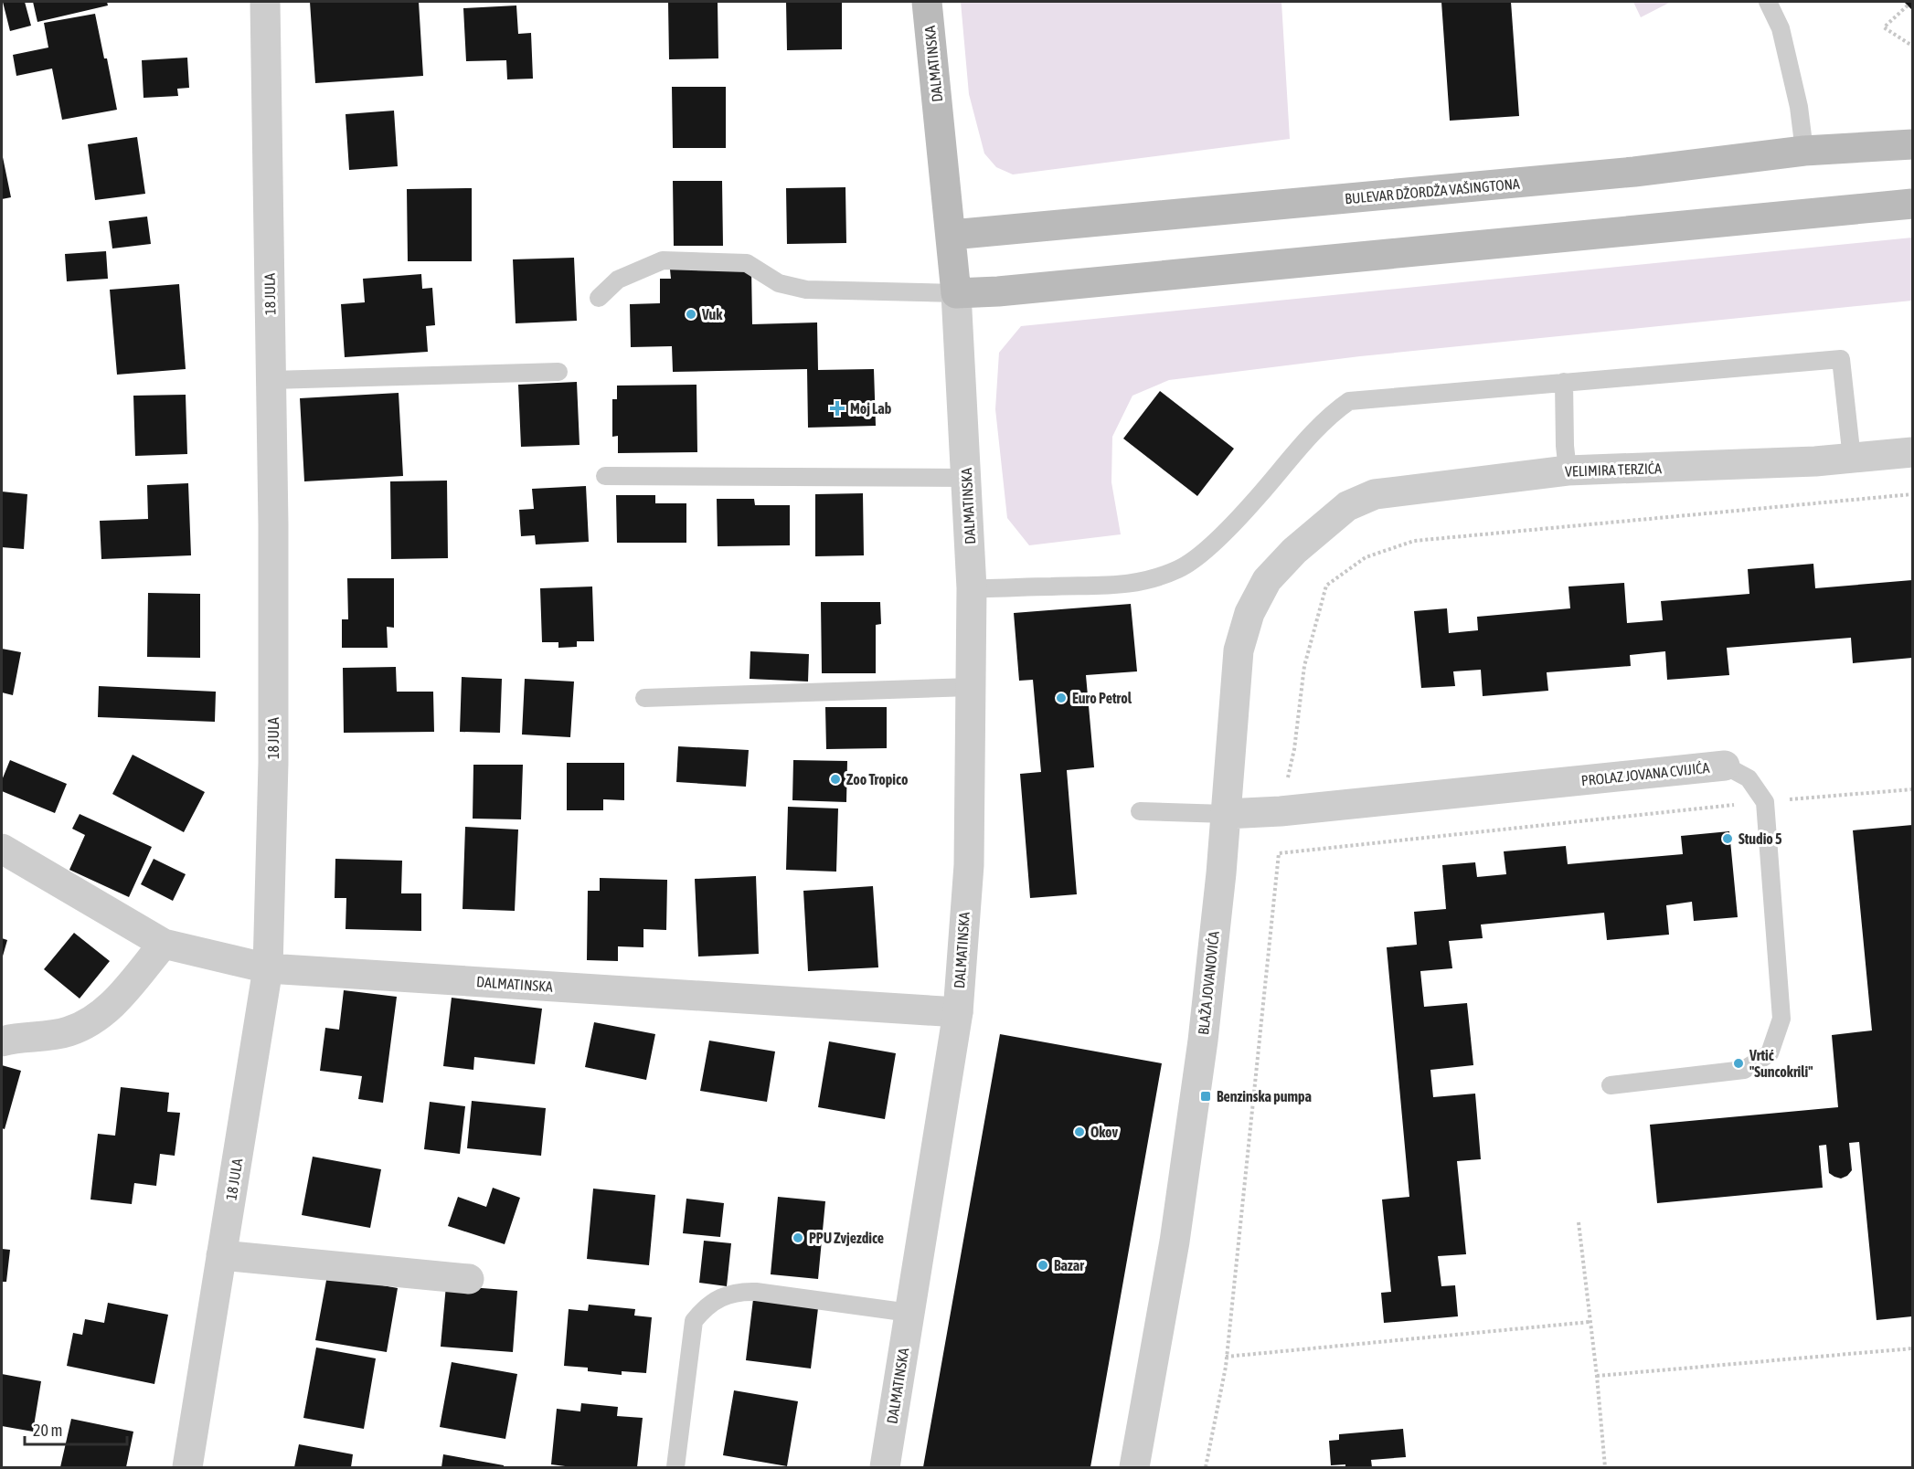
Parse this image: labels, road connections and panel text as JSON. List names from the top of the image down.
{
  "streets": {
    "main road": ["DALMATINSKA", "BULEVAR DŽORDŽA VAŠINGTONA"],
    "street": [
      "18 JULA",
      "VELIMIRA TERZIĆA",
      "PROLAZ JOVANA CVIJIĆA",
      "BLAŽA JOVANOVIĆA"
    ]
  },
  "crossings": [
    ["DALMATINSKA", "BULEVAR DŽORDŽA VAŠINGTONA"],
    ["DALMATINSKA", "18 JULA"],
    ["VELIMIRA TERZIĆA", "BLAŽA JOVANOVIĆA"],
    ["PROLAZ JOVANA CVIJIĆA", "BLAŽA JOVANOVIĆA"]
  ],
  "places": {
    "other": [
      "Vuk",
      "Euro Petrol",
      "Zoo Tropico",
      "Studio 5",
      "Vrtić \"Suncokrili\"",
      "Okov",
      "PPU Zvjezdice",
      "Bazar"
    ],
    "health": ["Moj Lab"],
    "transit": ["Benzinska pumpa"]
  },
  "scale_bar": "20 m"
}
